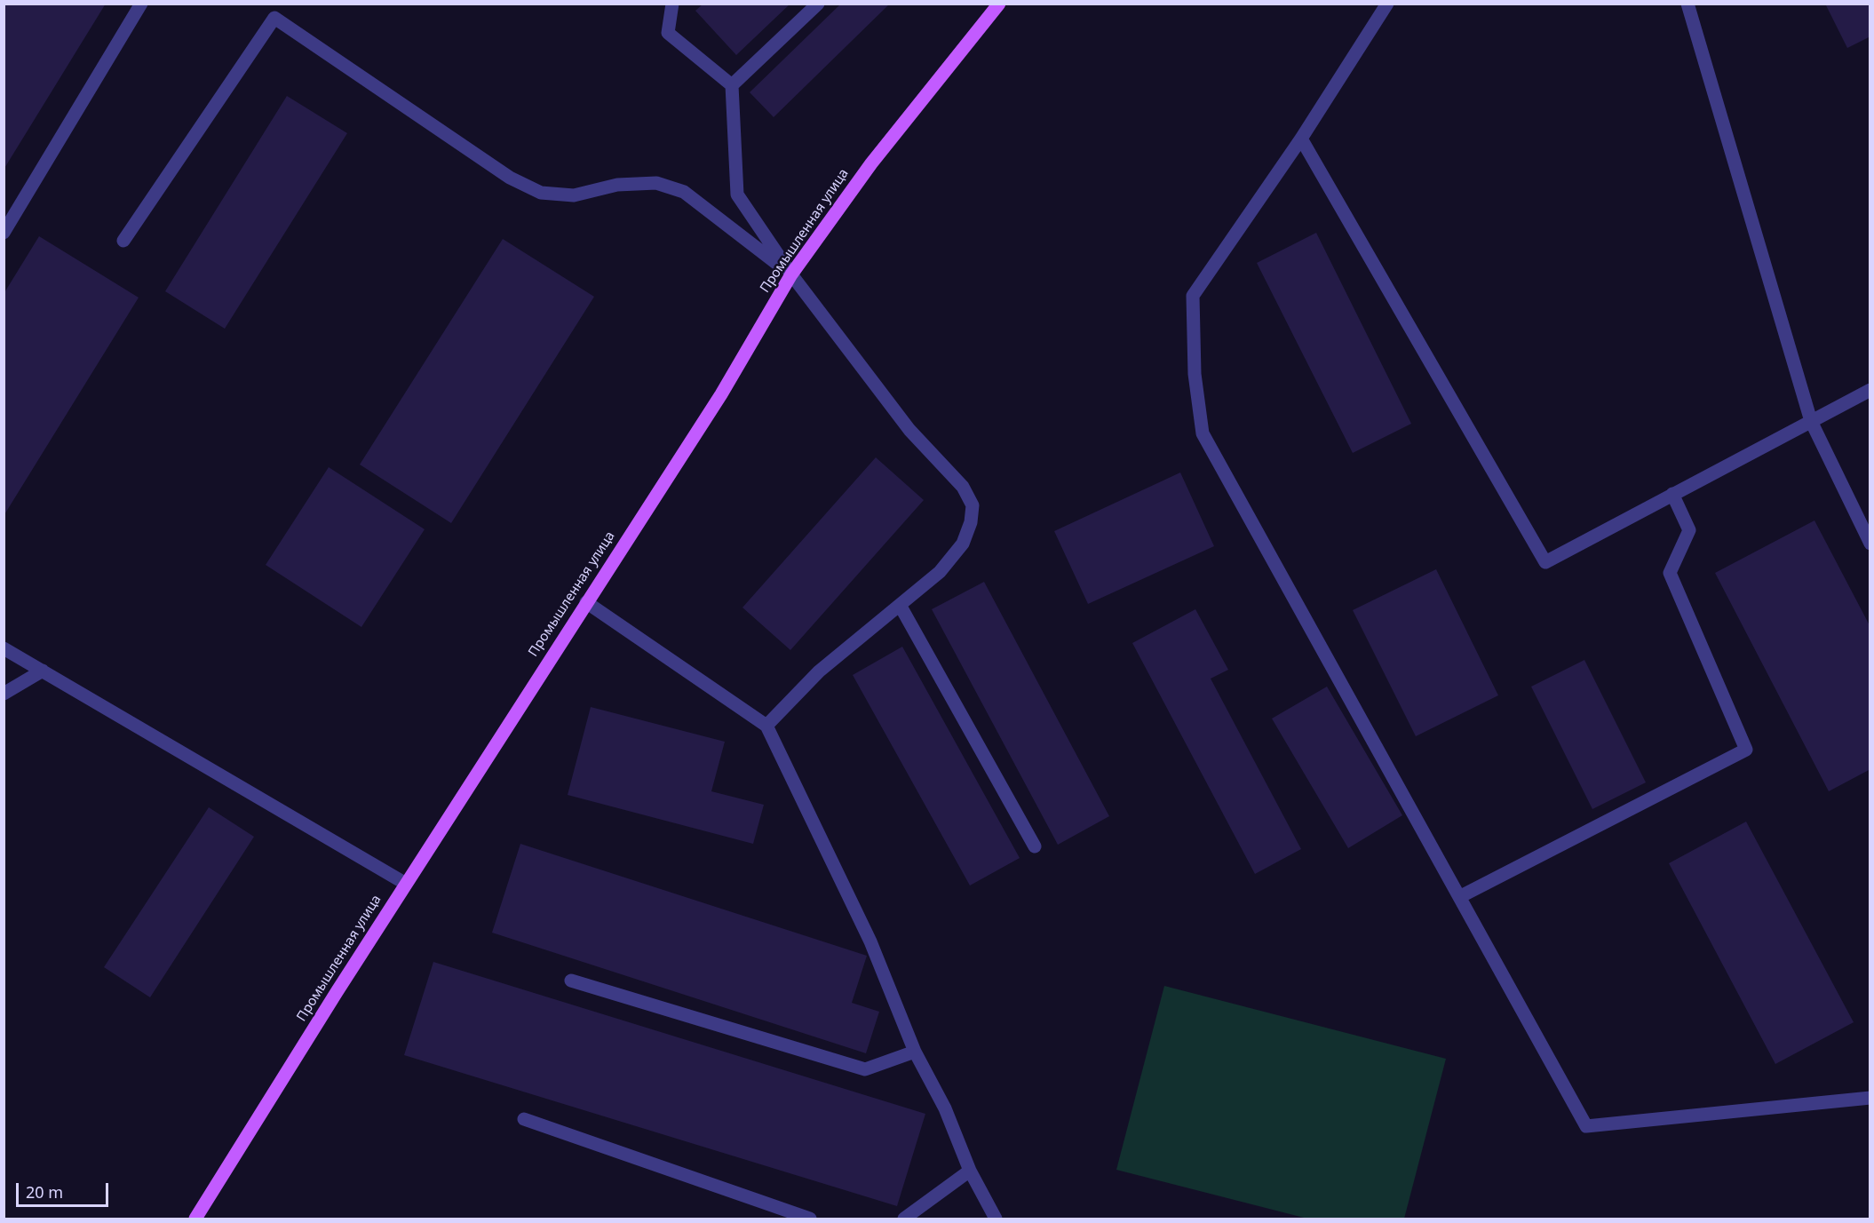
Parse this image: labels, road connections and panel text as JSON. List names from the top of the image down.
{
  "streets": {
    "main road": ["Промышленная улица"]
  },
  "scale_bar": "20 m"
}
